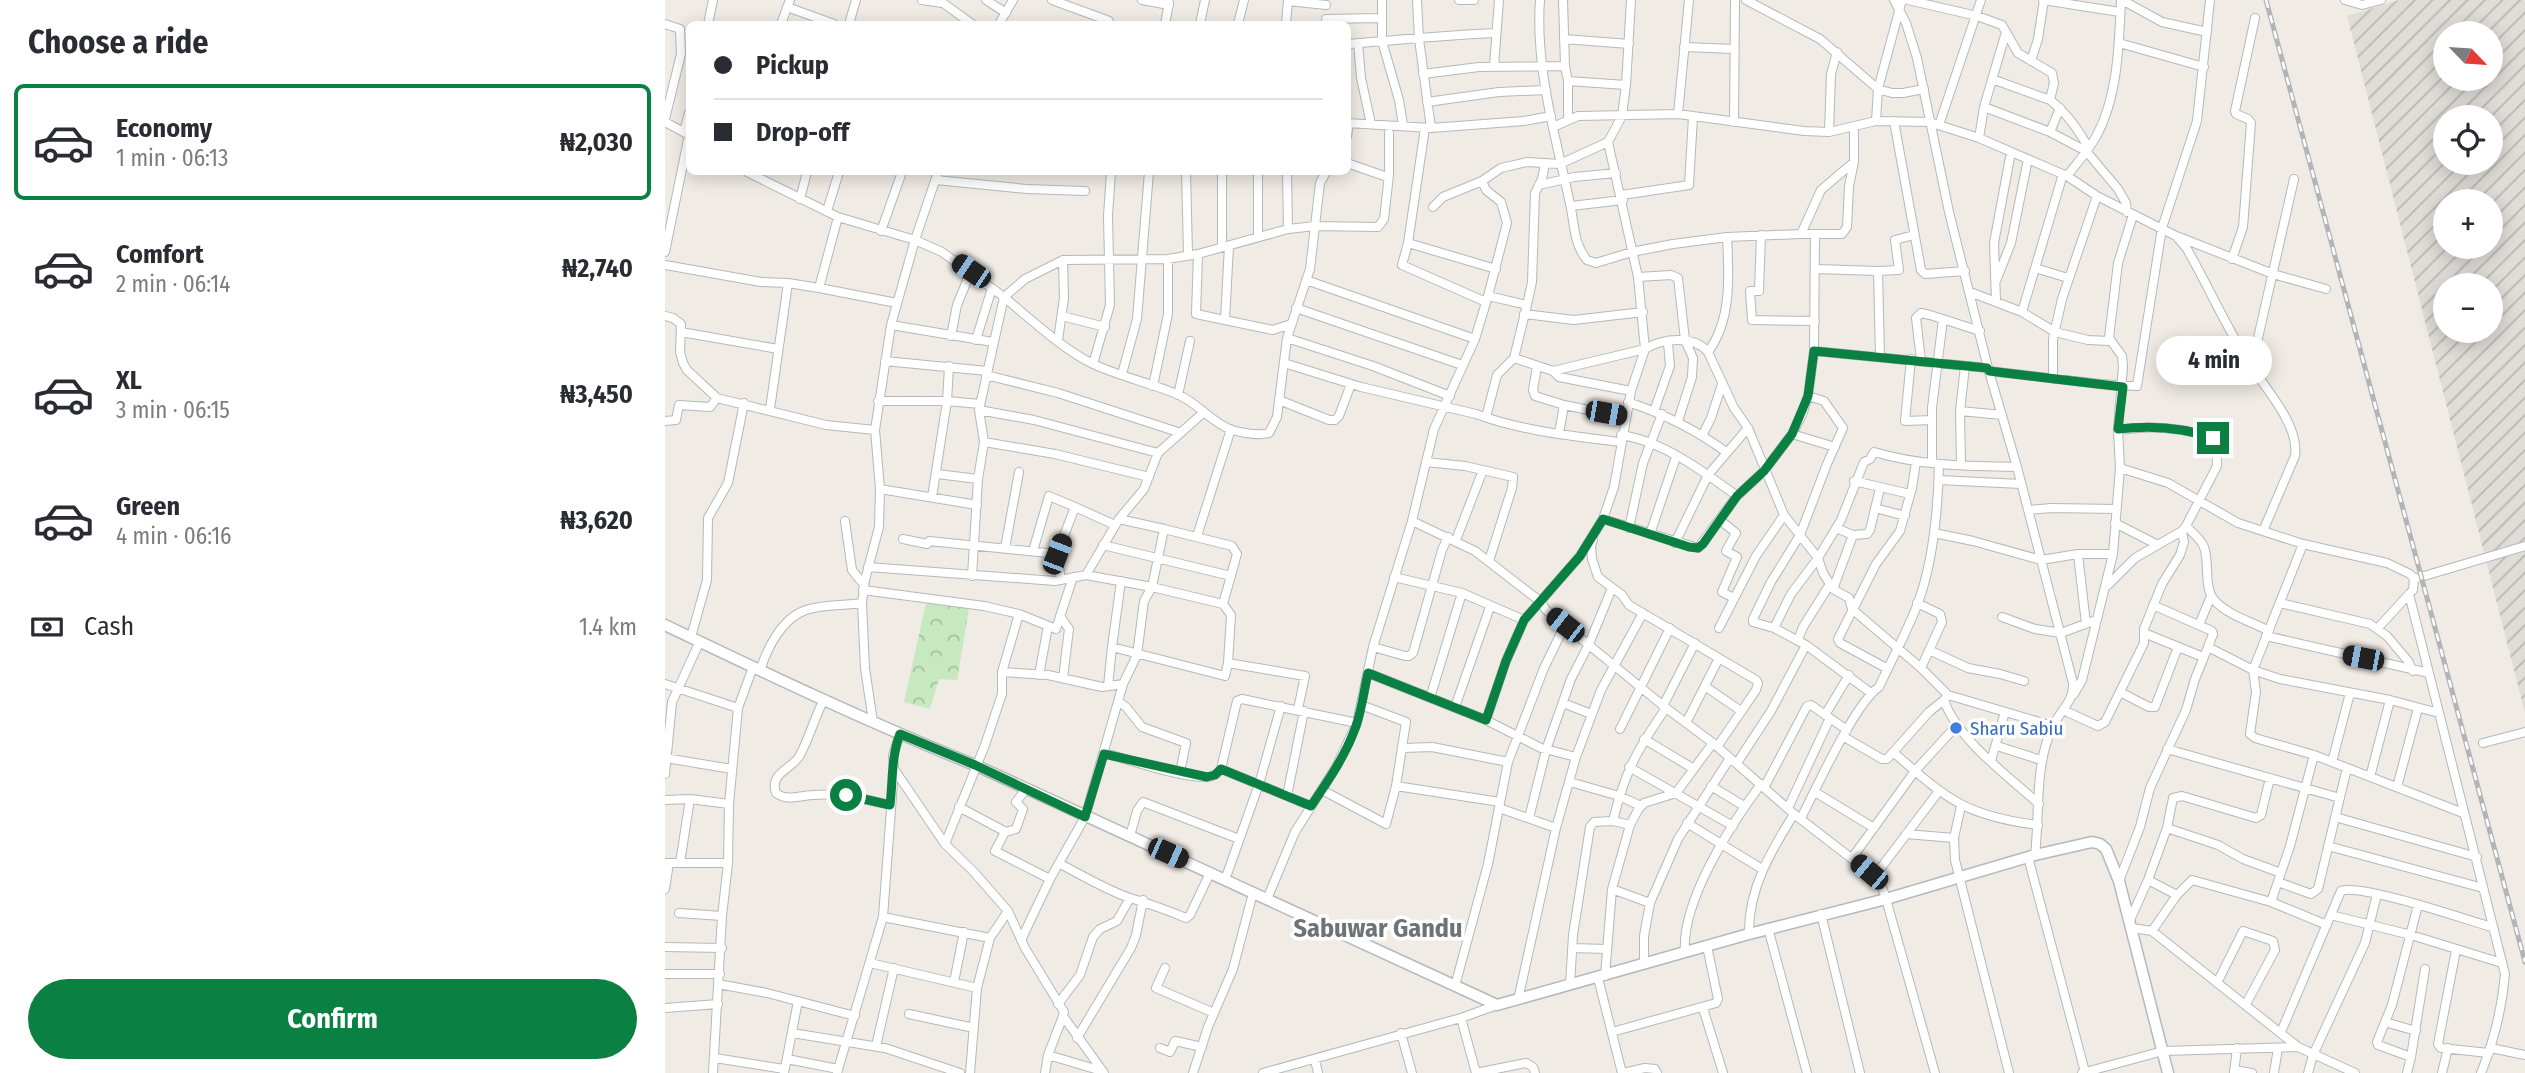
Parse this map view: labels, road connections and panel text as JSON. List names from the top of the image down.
{
  "districts": ["Sabuwar Gandu"],
  "places": ["Sharu Sabiu"],
  "north": "bottom right",
  "page": {
    "heading": "Choose a ride",
    "map_buttons": ["+", "−"],
    "banner": ["Pickup", "Drop-off"],
    "list": [
      {
        "name": "Economy",
        "note": "1 min · 06:13",
        "value": "₦2,030"
      },
      {
        "name": "Comfort",
        "note": "2 min · 06:14",
        "value": "₦2,740"
      },
      {
        "name": "XL",
        "note": "3 min · 06:15",
        "value": "₦3,450"
      },
      {
        "name": "Green",
        "note": "4 min · 06:16",
        "value": "₦3,620"
      }
    ],
    "bubble": "4 min",
    "pay": ["Cash", "1.4 km"],
    "buttons": "Confirm"
  }
}
